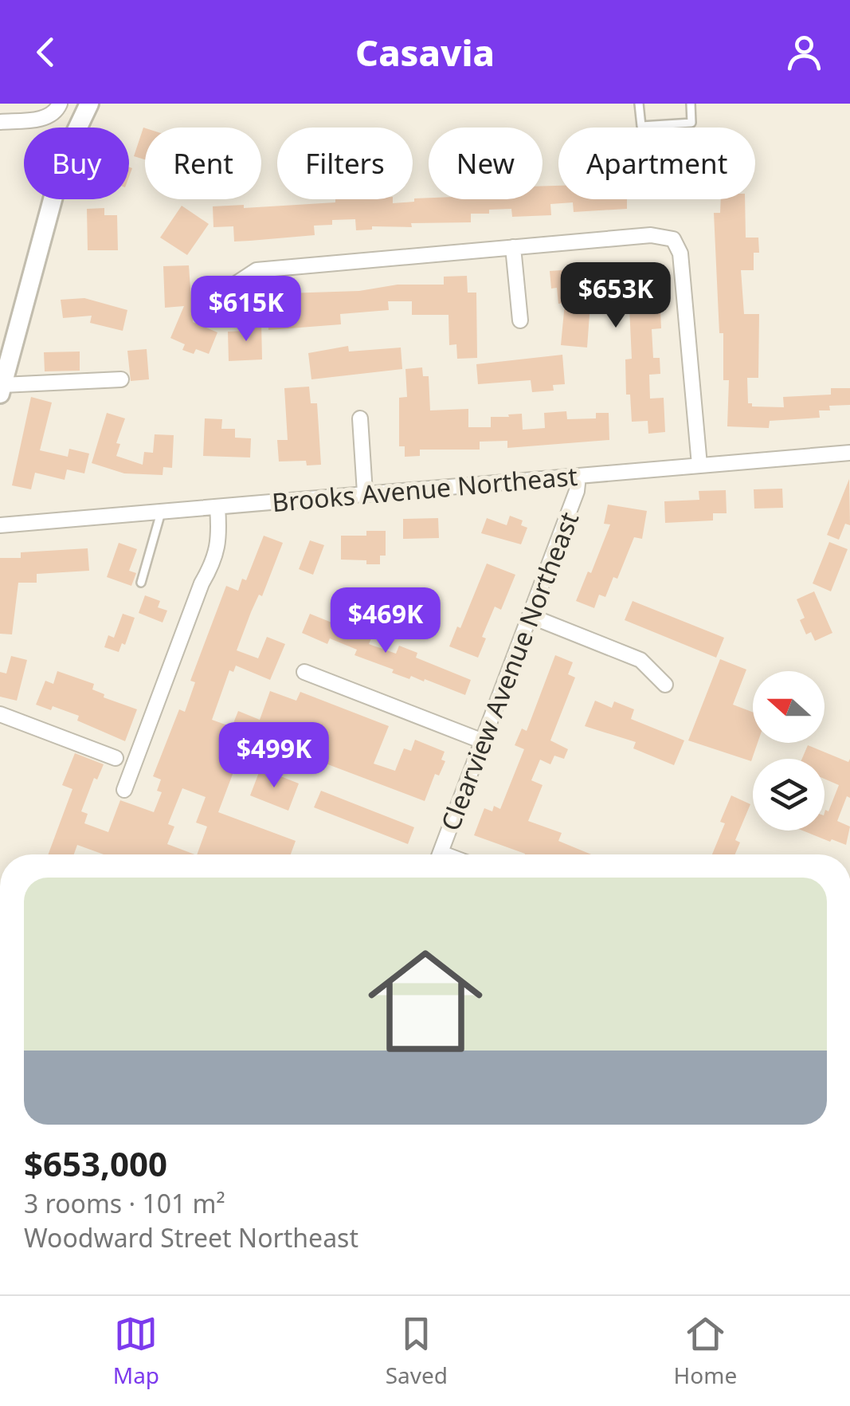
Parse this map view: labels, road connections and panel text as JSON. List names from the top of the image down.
{
  "streets": {
    "street": ["Brooks Avenue Northeast", "Clearview Avenue Northeast"]
  },
  "crossings": [
    ["Brooks Avenue Northeast", "Clearview Avenue Northeast"]
  ],
  "north": "left",
  "page": {
    "header": "Casavia",
    "chip": [
      "Buy",
      "Rent",
      "Filters",
      "New",
      "Apartment"
    ],
    "price": [
      "$653K",
      "$615K",
      "$469K",
      "$499K"
    ],
    "list": [
      {
        "name": "$653,000",
        "note": "3 rooms · 101 m² · Woodward Street Northeast"
      }
    ],
    "tabs": ["Map", "Saved", "Home"]
  }
}
